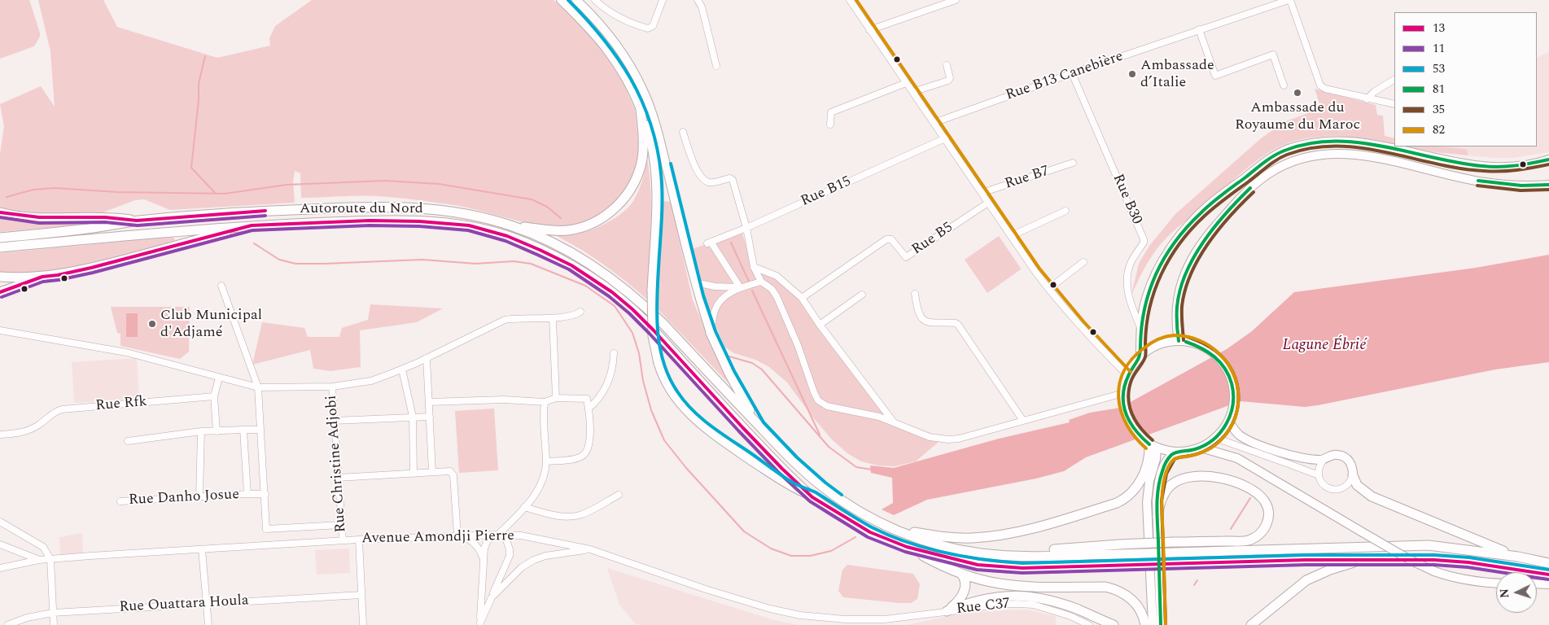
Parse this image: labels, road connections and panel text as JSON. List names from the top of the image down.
{
  "streets": {
    "highway": ["Autoroute du Nord"],
    "street": [
      "Rue B13 Canebière",
      "Rue B7",
      "Rue B15",
      "Rue B30",
      "Rue B5",
      "Rue Rfk",
      "Rue Christine Adjobi",
      "Rue Danho Josue",
      "Avenue Amondji Pierre",
      "Rue Ouattara Houla",
      "Rue C37"
    ]
  },
  "crossings": [
    ["Rue B13 Canebière", "Rue B30"],
    ["Rue Christine Adjobi", "Avenue Amondji Pierre"],
    ["Avenue Amondji Pierre", "Rue C37"]
  ],
  "water": ["Lagune Ébrié"],
  "places": ["Ambassade d’Italie", "Ambassade du Royaume du Maroc", "Club Municipal d'Adjamé"],
  "lines": [
    "transit line 53",
    "transit line 82",
    "transit line 81",
    "transit line 35",
    "transit line 13",
    "transit line 11"
  ],
  "legend": [
    "13",
    "11",
    "53",
    "81",
    "35",
    "82"
  ],
  "north": "left"
}
